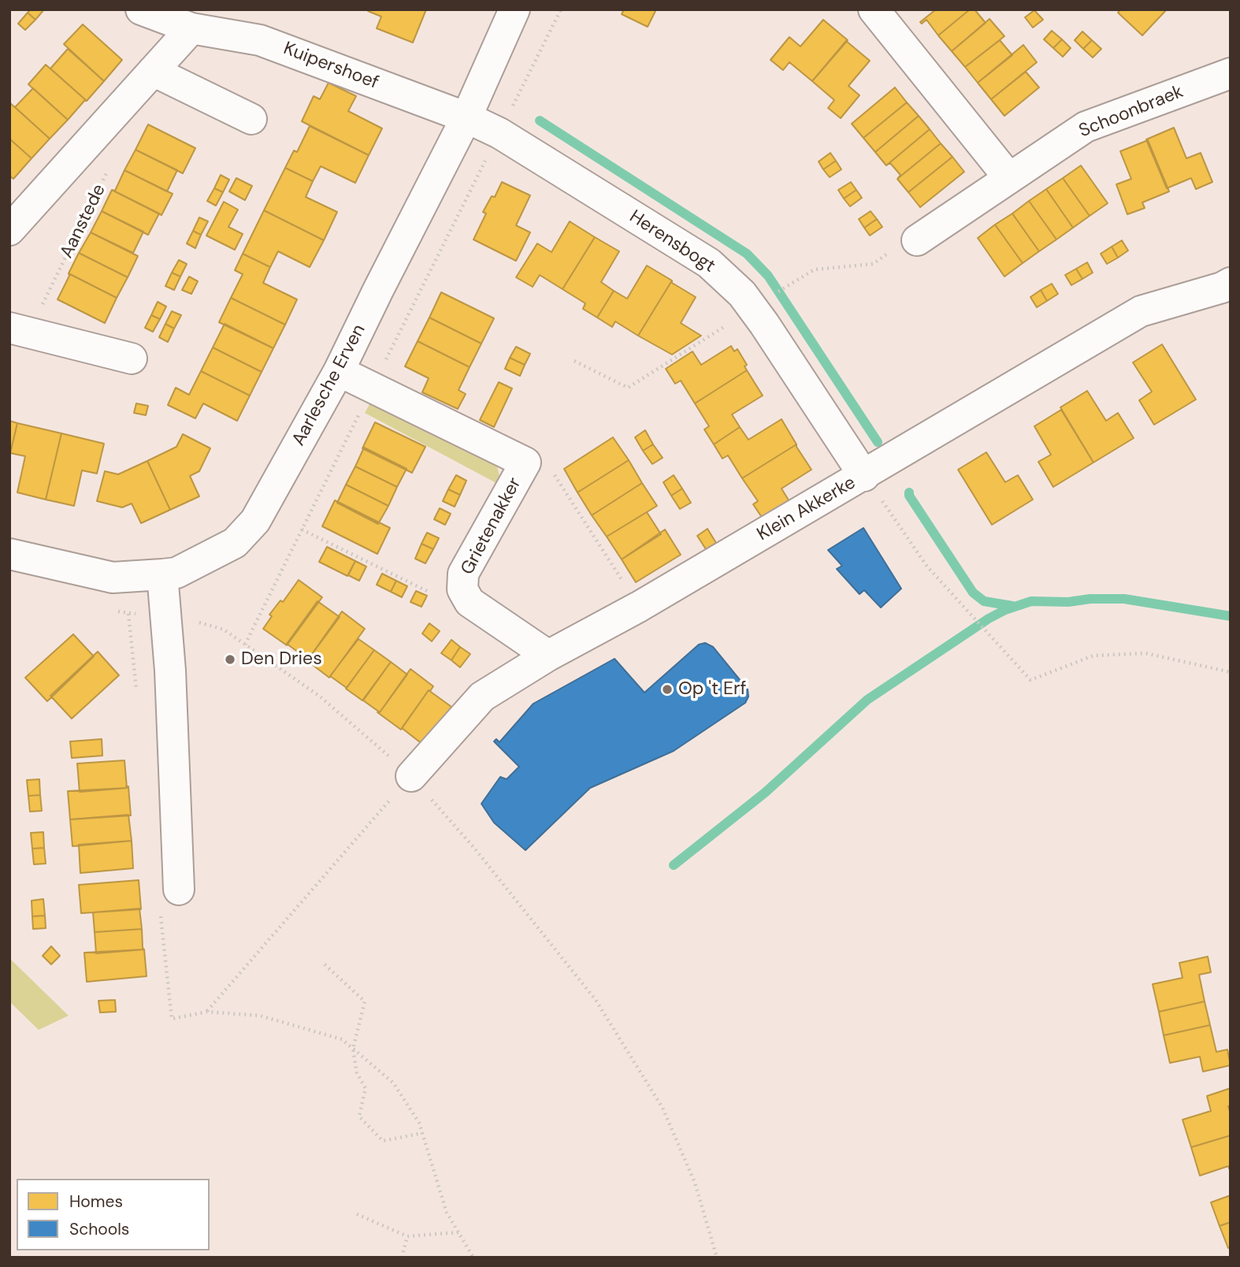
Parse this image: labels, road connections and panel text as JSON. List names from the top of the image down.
{
  "streets": {
    "street": [
      "Kuipershoef",
      "Schoonbraek",
      "Herensbogt",
      "Aarlesche Erven",
      "Klein Akkerke",
      "Grietenakker"
    ],
    "path": ["Aanstede"]
  },
  "crossings": [
    ["Kuipershoef", "Herensbogt"],
    ["Kuipershoef", "Aarlesche Erven"],
    ["Herensbogt", "Aarlesche Erven"],
    ["Herensbogt", "Klein Akkerke"],
    ["Aarlesche Erven", "Grietenakker"],
    ["Klein Akkerke", "Grietenakker"]
  ],
  "places": ["Den Dries", "Op 't Erf"],
  "legend": ["Homes", "Schools"]
}
